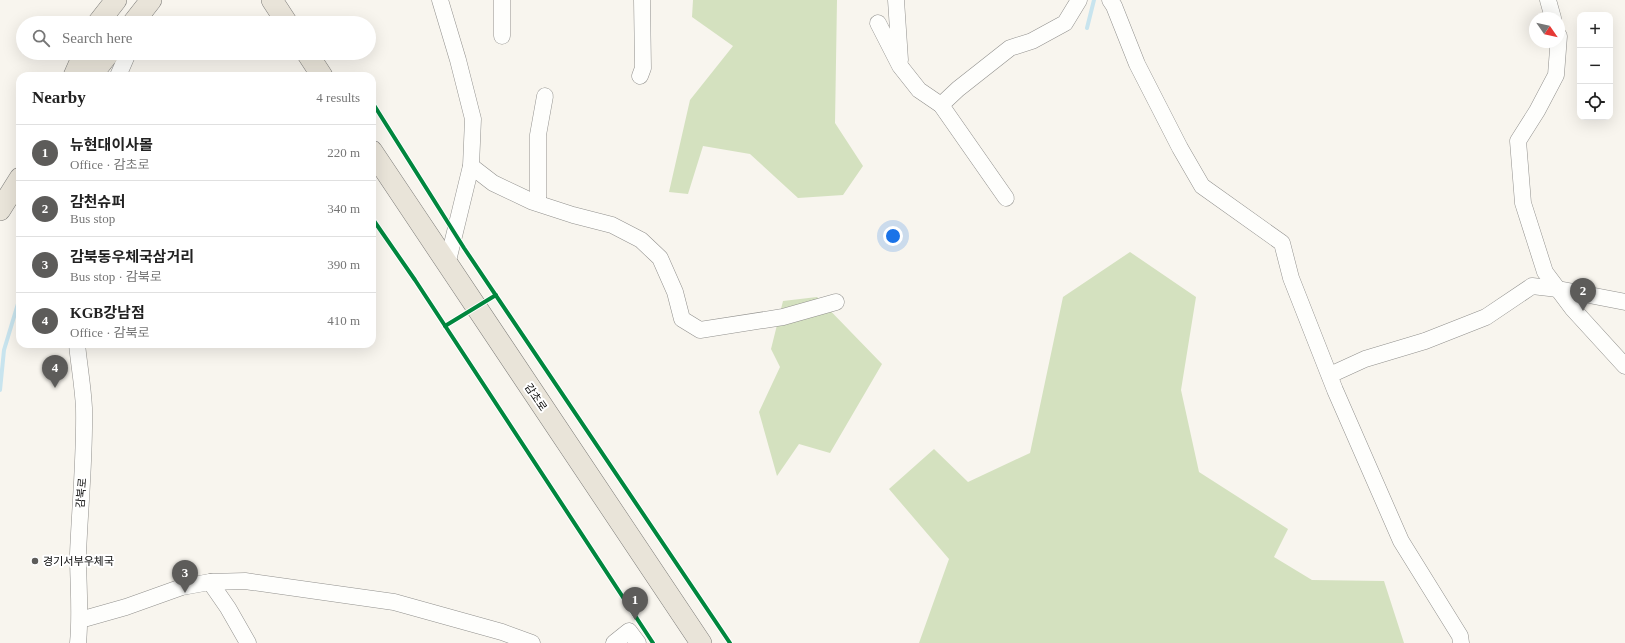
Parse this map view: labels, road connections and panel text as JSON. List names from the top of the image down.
{
  "streets": {
    "main road": ["감초로"],
    "street": ["감북로"]
  },
  "places": ["경기서부우체국"],
  "north": "bottom right",
  "page": {
    "map_buttons": ["+", "−"],
    "search": "Search here",
    "heading": ["Nearby", "4 results"],
    "list": [
      {
        "mark": "1",
        "name": "뉴현대이사몰",
        "note": "Office · 감초로",
        "value": "220 m"
      },
      {
        "mark": "2",
        "name": "감천슈퍼",
        "note": "Bus stop",
        "value": "340 m"
      },
      {
        "mark": "3",
        "name": "감북동우체국삼거리",
        "note": "Bus stop · 감북로",
        "value": "390 m"
      },
      {
        "mark": "4",
        "name": "KGB강남점",
        "note": "Office · 감북로",
        "value": "410 m"
      }
    ],
    "pins": [
      "2",
      "4",
      "3",
      "1"
    ]
  }
}
